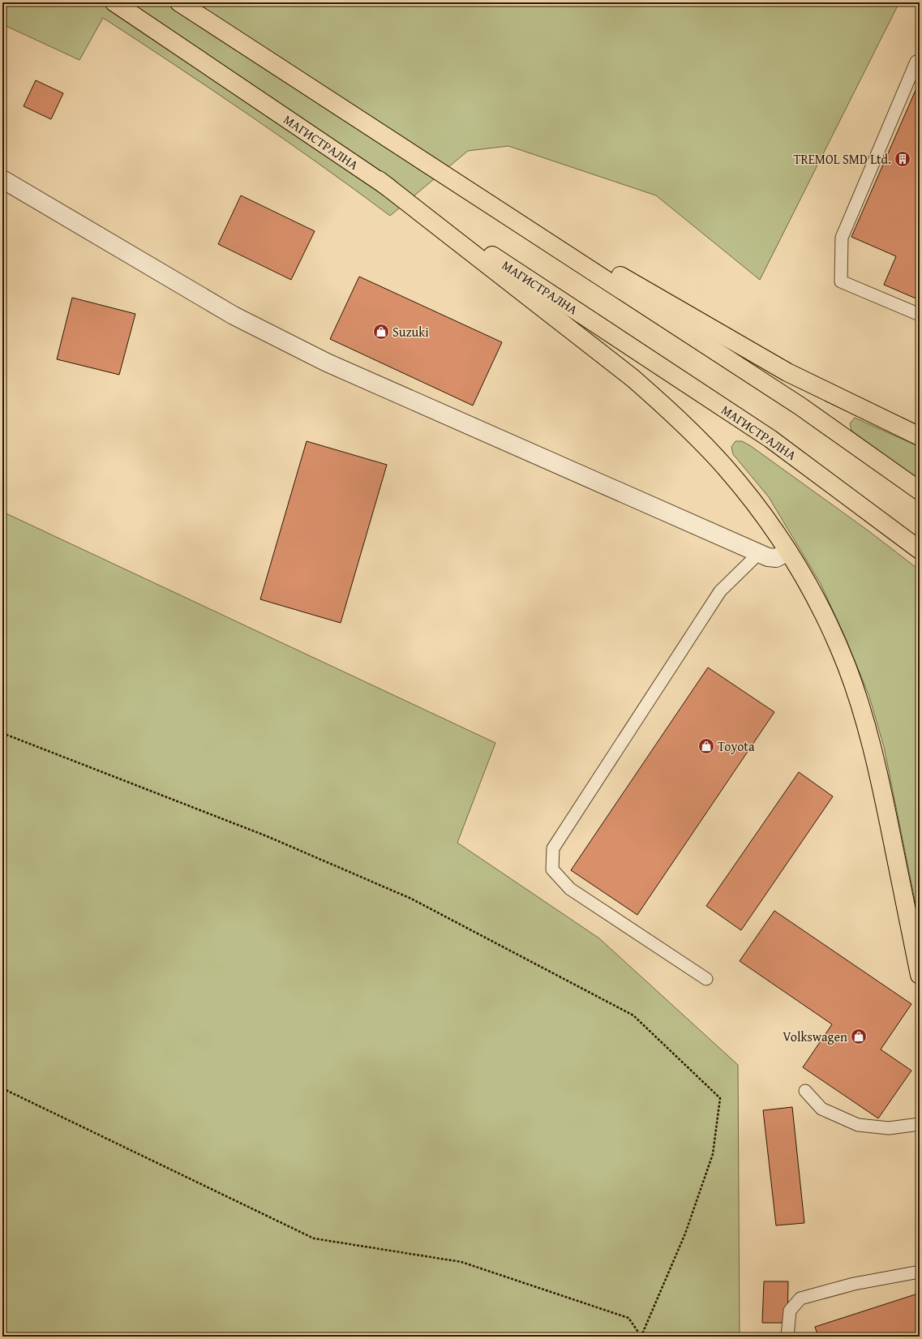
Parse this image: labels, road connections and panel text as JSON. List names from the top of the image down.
{
  "streets": {
    "main road": ["МАГИСТРАЛНА"]
  },
  "places": {
    "building": ["TREMOL SMD Ltd."],
    "shop": ["Suzuki", "Toyota", "Volkswagen"]
  }
}
